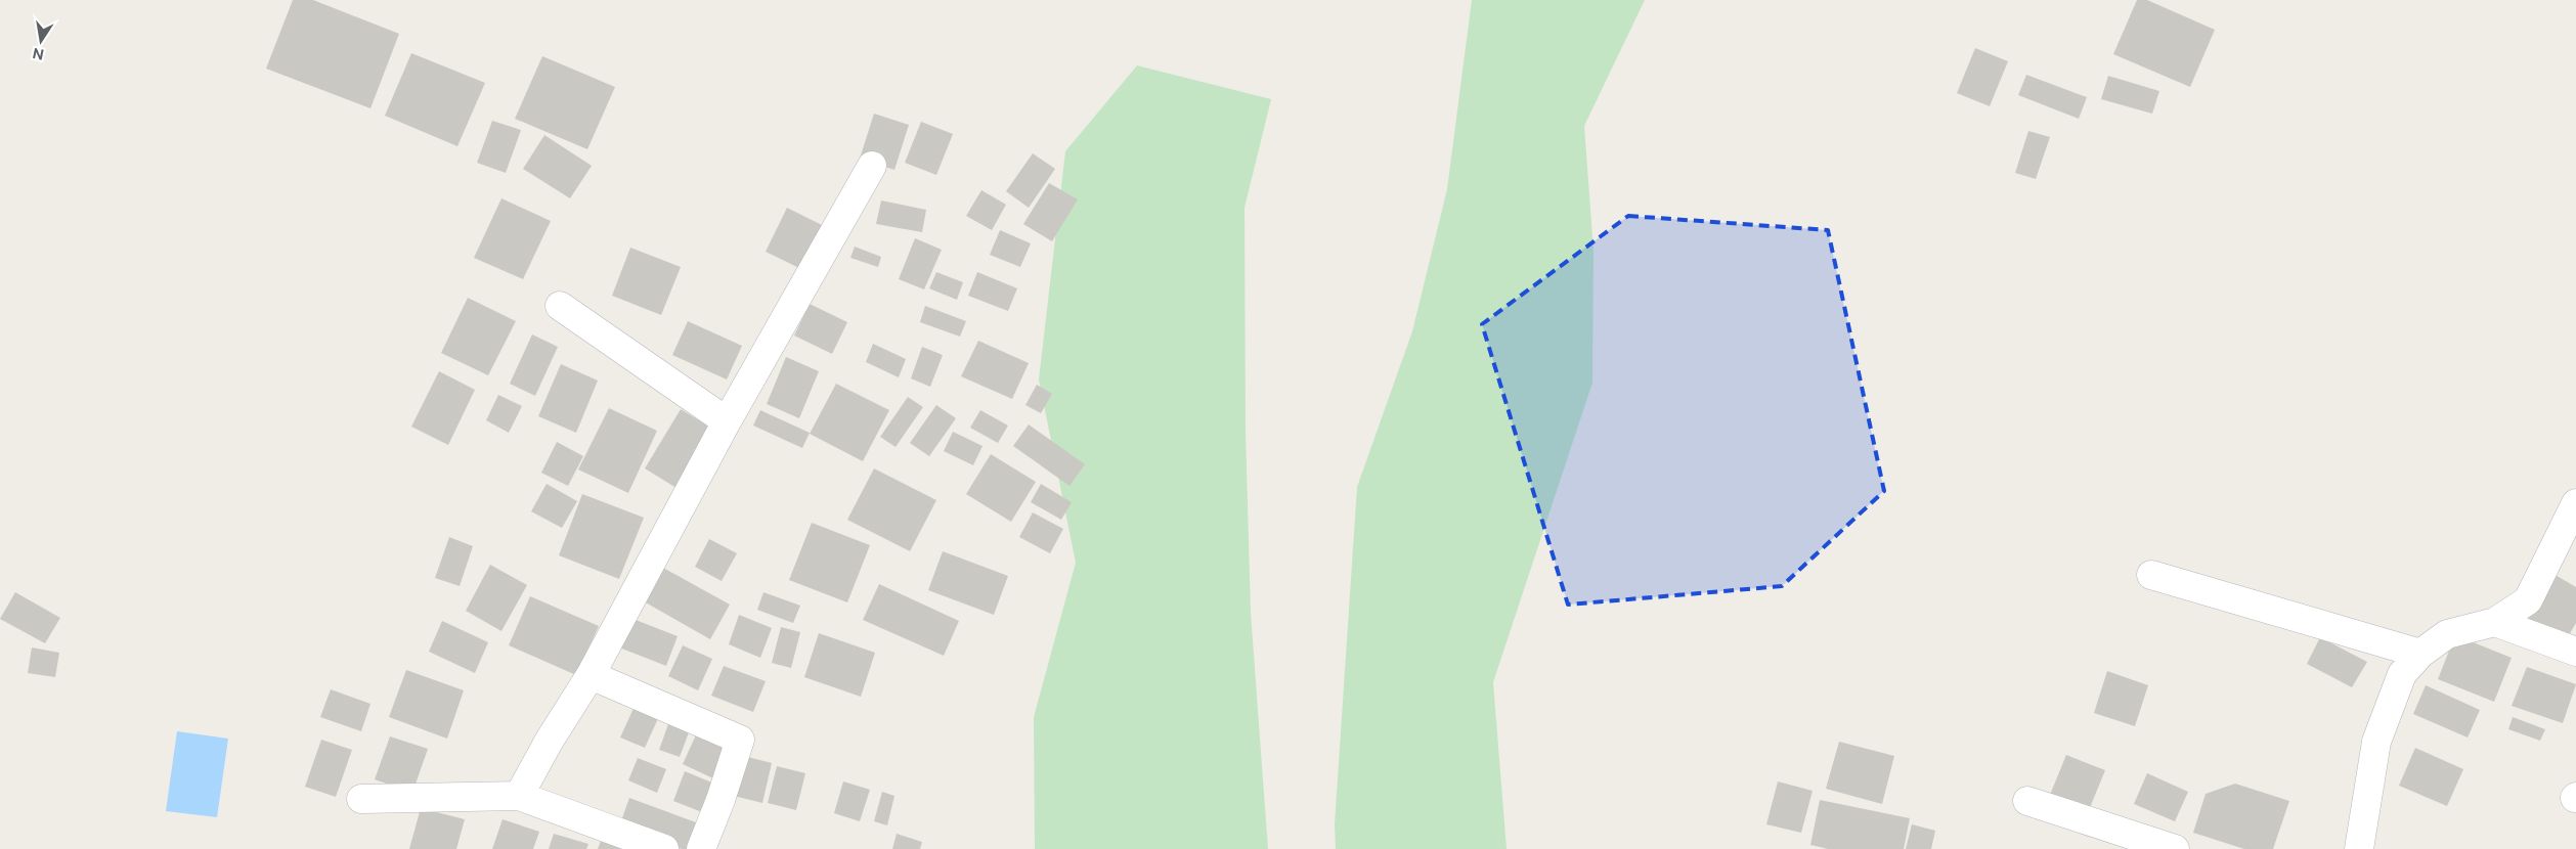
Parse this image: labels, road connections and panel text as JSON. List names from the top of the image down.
{
  "north": "bottom"
}
